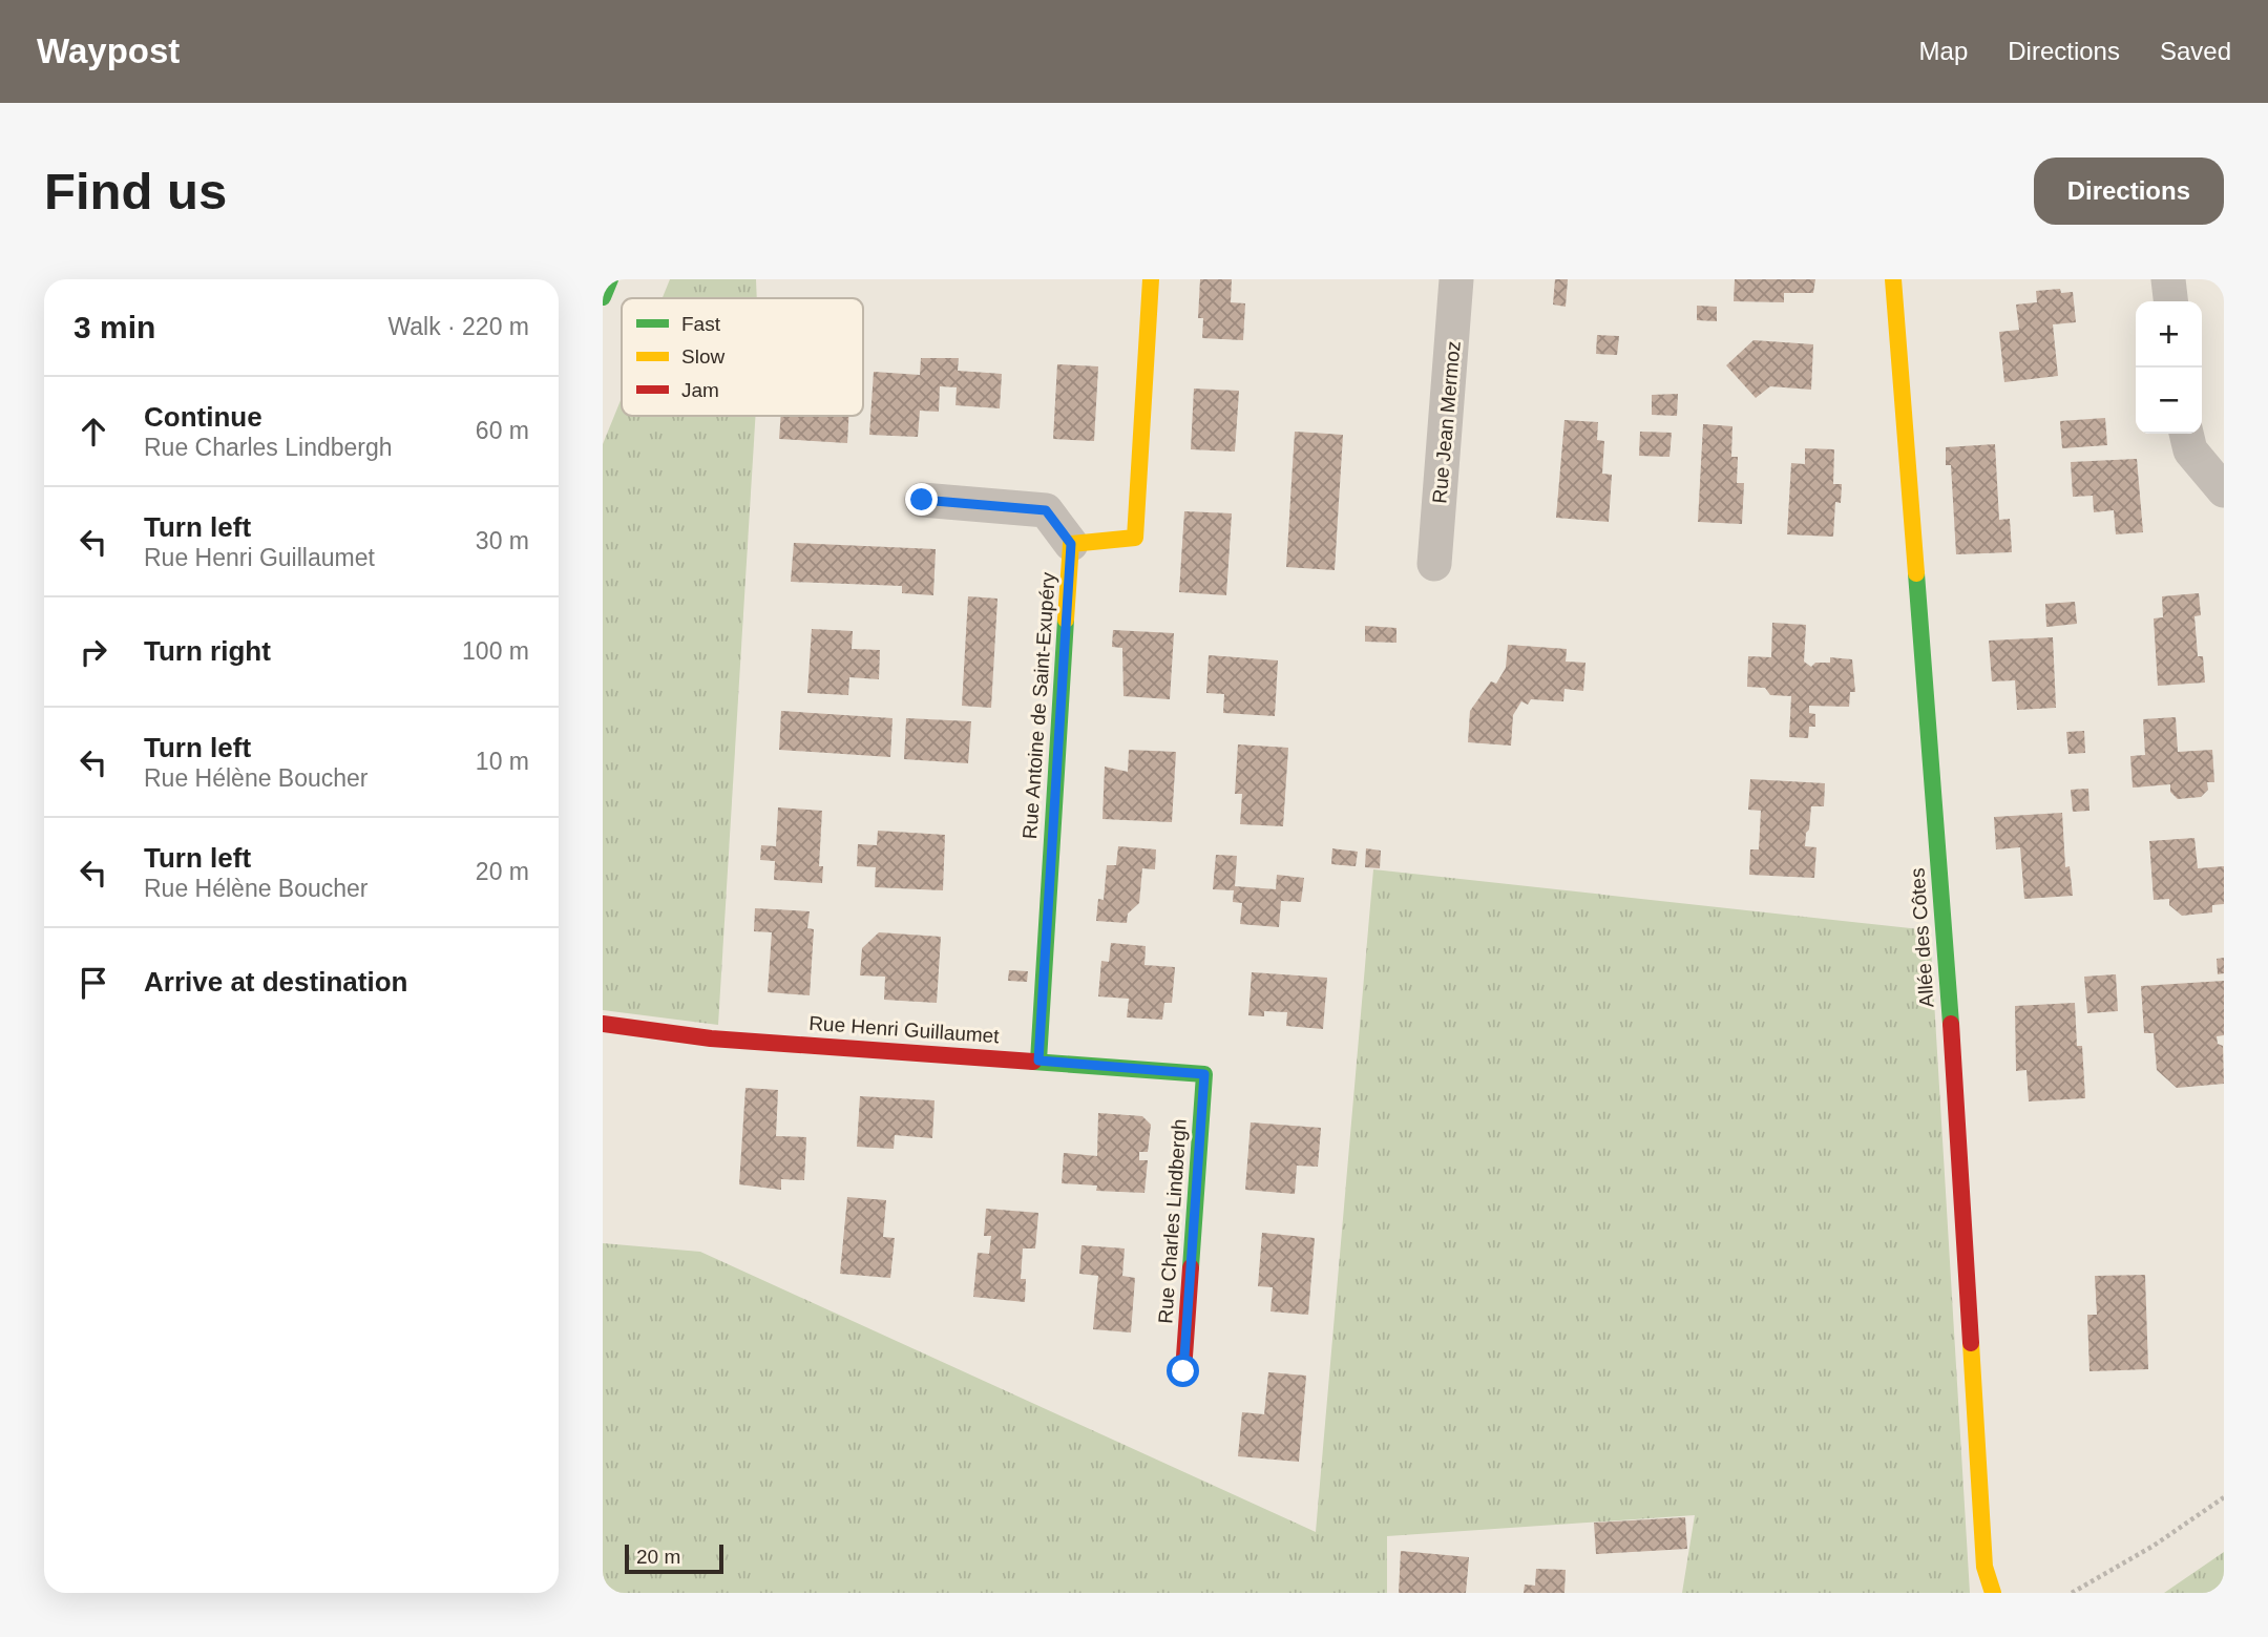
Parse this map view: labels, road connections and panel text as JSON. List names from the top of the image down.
{
  "streets": {
    "street": [
      "Rue Jean Mermoz",
      "Rue Antoine de Saint-Exupéry",
      "Allée des Côtes",
      "Rue Henri Guillaumet",
      "Rue Charles Lindbergh"
    ]
  },
  "crossings": [
    ["Rue Antoine de Saint-Exupéry", "Rue Henri Guillaumet"],
    ["Rue Henri Guillaumet", "Rue Charles Lindbergh"]
  ],
  "legend": ["Fast", "Slow", "Jam"],
  "scale_bar": "20 m",
  "page": {
    "header": "Waypost",
    "nav": ["Map", "Directions", "Saved"],
    "buttons": "Directions",
    "title": "Find us",
    "heading": ["3 min", "Walk · 220 m"],
    "map_buttons": ["+", "−"],
    "list": [
      ["Continue", "Rue Charles Lindbergh", "60 m"],
      ["Turn left", "Rue Henri Guillaumet", "30 m"],
      ["Turn right", "100 m"],
      ["Turn left", "Rue Hélène Boucher", "10 m"],
      ["Turn left", "Rue Hélène Boucher", "20 m"],
      "Arrive at destination"
    ],
    "scale": "20 m"
  }
}
